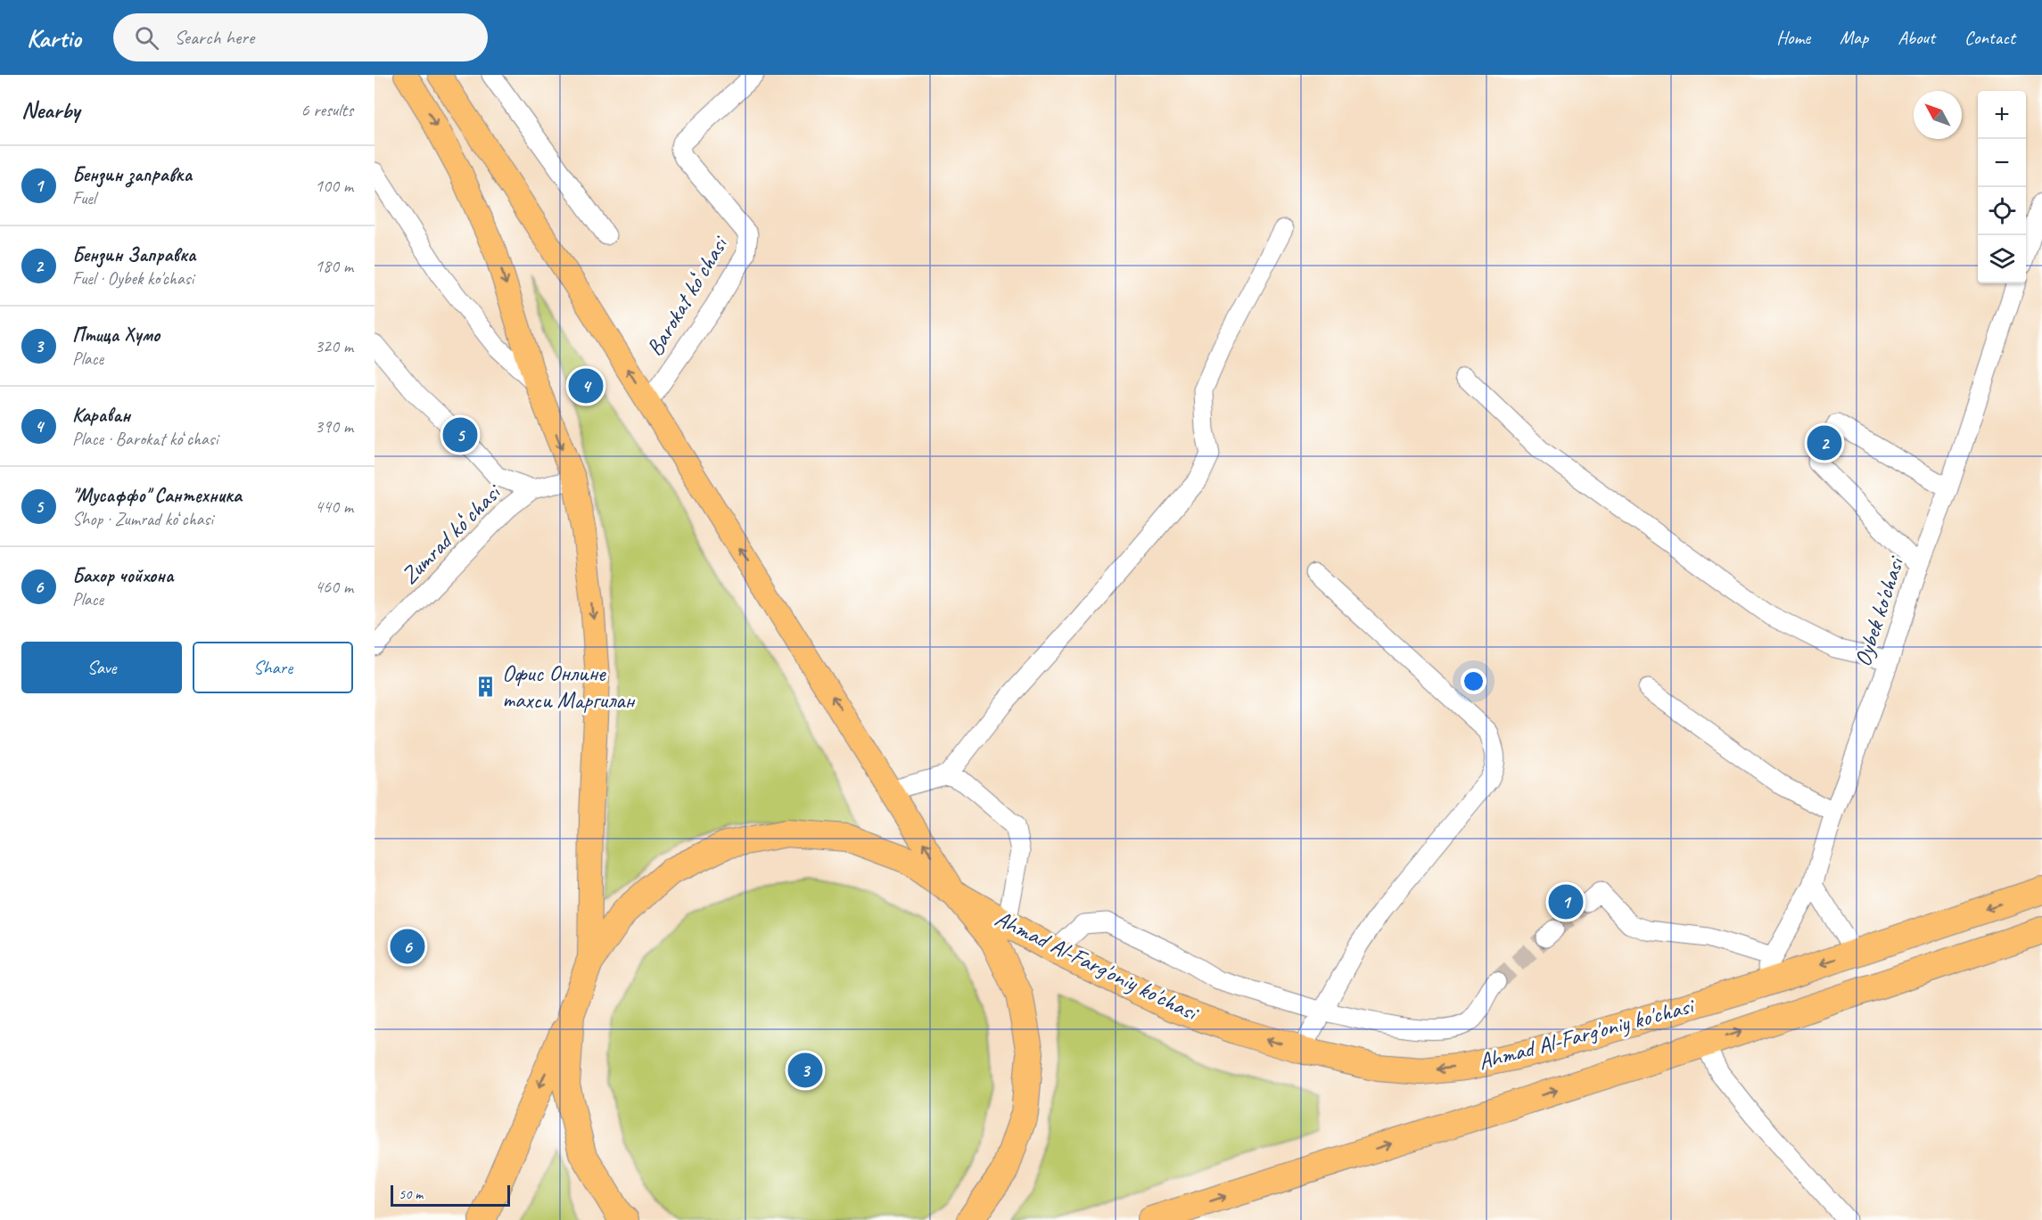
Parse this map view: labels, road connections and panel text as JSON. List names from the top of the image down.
{
  "streets": {
    "highway": ["Ahmad Al-Farg'oniy ko'chasi"],
    "street": ["Barokat koʻchasi", "Zumrad koʻchasi", "Oybek ko'chasi"]
  },
  "crossings": [
    ["Oybek ko'chasi", "Ahmad Al-Farg'oniy ko'chasi"]
  ],
  "places": {
    "building": ["Офис Онлине тахси Маргилан"]
  },
  "scale_bar": "50 m",
  "north": "top left",
  "page": {
    "header": "Kartio",
    "search": "Search here",
    "nav": [
      "Home",
      "Map",
      "About",
      "Contact"
    ],
    "heading": ["Nearby", "6 results"],
    "map_buttons": ["+", "−"],
    "list": [
      {
        "mark": "1",
        "name": "Бензин заправка",
        "note": "Fuel",
        "value": "100 m"
      },
      {
        "mark": "2",
        "name": "Бензин Заправка",
        "note": "Fuel · Oybek ko'chasi",
        "value": "180 m"
      },
      {
        "mark": "3",
        "name": "Птица Хумо",
        "note": "Place",
        "value": "320 m"
      },
      {
        "mark": "4",
        "name": "Караван",
        "note": "Place · Barokat koʻchasi",
        "value": "390 m"
      },
      {
        "mark": "5",
        "name": "\"Мусаффо\" Сантехника",
        "note": "Shop · Zumrad koʻchasi",
        "value": "440 m"
      },
      {
        "mark": "6",
        "name": "Бахор чойхона",
        "note": "Place",
        "value": "460 m"
      }
    ],
    "pins": [
      "4",
      "5",
      "2",
      "1",
      "6",
      "3"
    ],
    "buttons": ["Save", "Share"],
    "scale": "50 m"
  }
}
